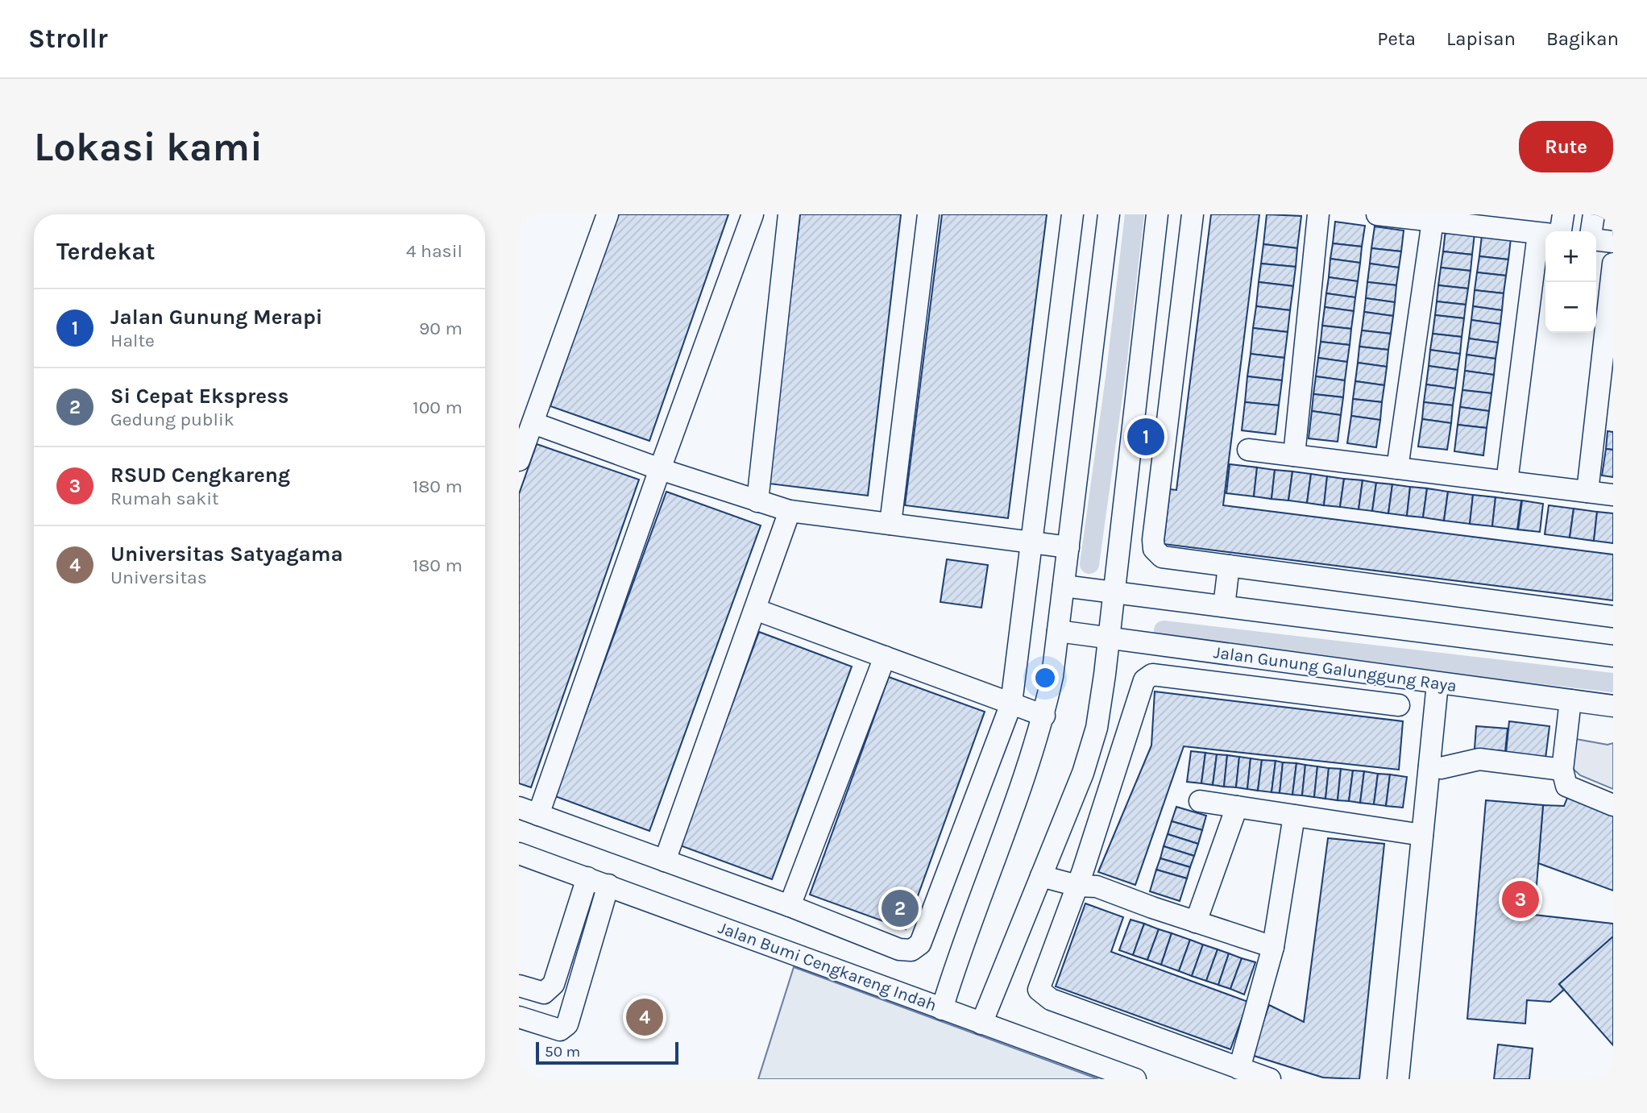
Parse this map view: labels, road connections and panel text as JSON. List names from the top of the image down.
{
  "streets": {
    "street": ["Jalan Gunung Galunggung Raya", "Jalan Bumi Cengkareng Indah"]
  },
  "scale_bar": "50 m",
  "page": {
    "header": "Strollr",
    "nav": ["Peta", "Lapisan", "Bagikan"],
    "buttons": "Rute",
    "title": "Lokasi kami",
    "heading": ["Terdekat", "4 hasil"],
    "map_buttons": ["+", "−"],
    "list": [
      {
        "mark": "1",
        "name": "Jalan Gunung Merapi",
        "note": "Halte",
        "value": "90 m"
      },
      {
        "mark": "2",
        "name": "Si Cepat Ekspress",
        "note": "Gedung publik",
        "value": "100 m"
      },
      {
        "mark": "3",
        "name": "RSUD Cengkareng",
        "note": "Rumah sakit",
        "value": "180 m"
      },
      {
        "mark": "4",
        "name": "Universitas Satyagama",
        "note": "Universitas",
        "value": "180 m"
      }
    ],
    "pins": [
      "1",
      "3",
      "2",
      "4"
    ],
    "scale": "50 m"
  }
}
